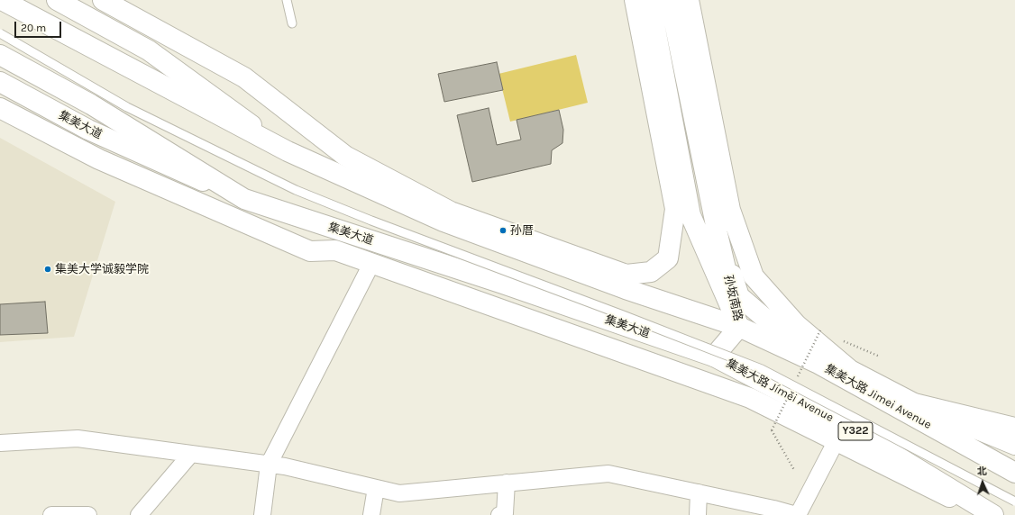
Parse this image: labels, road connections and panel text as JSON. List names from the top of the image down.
{
  "streets": {
    "main road": [
      "集美大道",
      "孙坂南路",
      "集美大路 Jíměi Avenue",
      "集美大路 Jimei Avenue",
      "Y322"
    ]
  },
  "crossings": [
    ["集美大道", "集美大路 Jíměi Avenue"],
    ["孙坂南路", "集美大路 Jimei Avenue"]
  ],
  "places": ["孙厝", "集美大学诚毅学院"],
  "scale_bar": "20 m",
  "north": "top"
}
